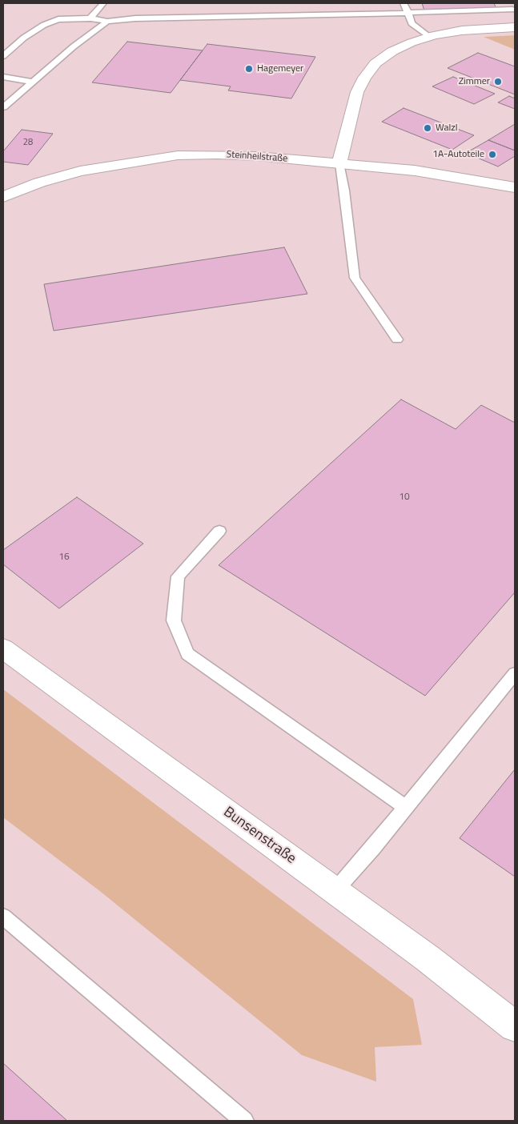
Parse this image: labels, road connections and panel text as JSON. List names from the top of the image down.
{
  "streets": {
    "street": ["Steinheilstraße", "Bunsenstraße"]
  },
  "places": [
    "Hagemeyer",
    "Zimmer",
    "Walzl",
    "1A-Autoteile"
  ],
  "house_numbers": ["28", "10", "16"]
}
